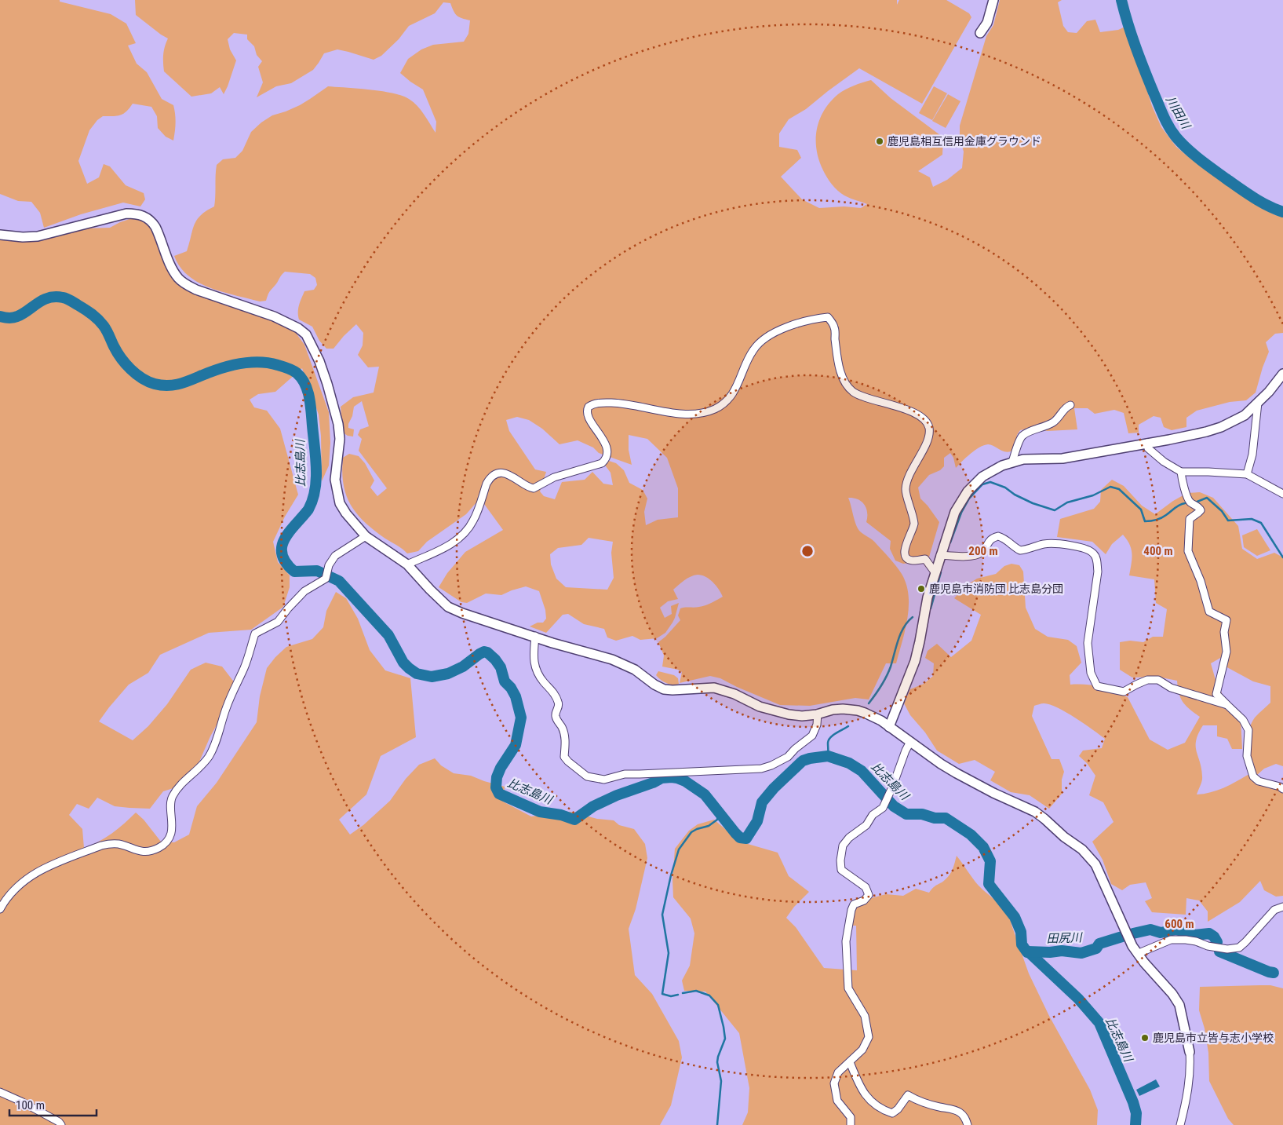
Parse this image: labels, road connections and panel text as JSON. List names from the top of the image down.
{
  "water": ["川田川", "比志島川", "田尻川"],
  "places": ["鹿児島相互信用金庫グラウンド", "鹿児島市消防団 比志島分団", "鹿児島市立皆与志小学校"],
  "scale_bar": "100 m",
  "rings": ["200 m", "400 m", "600 m"]
}
